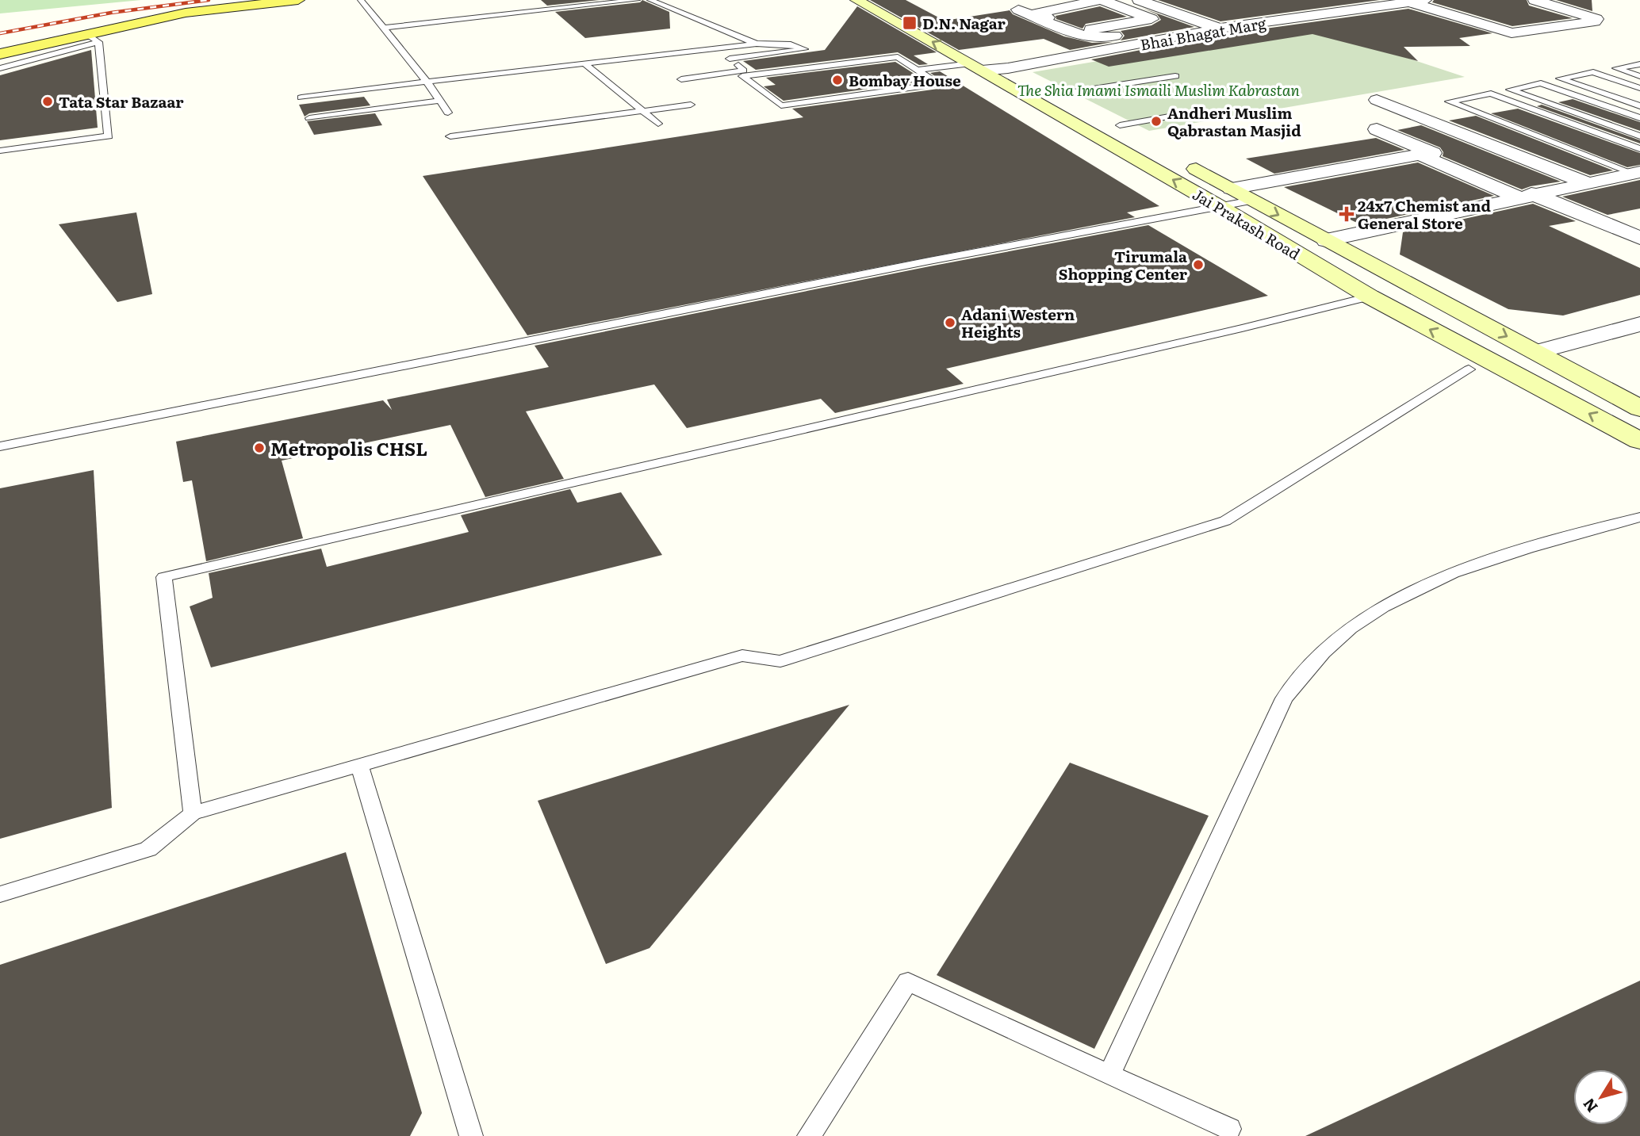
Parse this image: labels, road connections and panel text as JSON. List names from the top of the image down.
{
  "streets": {
    "main road": ["Jai Prakash Road"],
    "street": ["Bhai Bhagat Marg"]
  },
  "parks": ["The Shia Imami Ismaili Muslim Kabrastan"],
  "places": {
    "transit": ["D.N. Nagar"],
    "other": [
      "Bombay House",
      "Tata Star Bazaar",
      "Andheri Muslim Qabrastan Masjid",
      "Tirumala Shopping Center",
      "Adani Western Heights",
      "Metropolis CHSL"
    ],
    "health": ["24x7 Chemist and General Store"]
  },
  "north": "bottom left"
}
